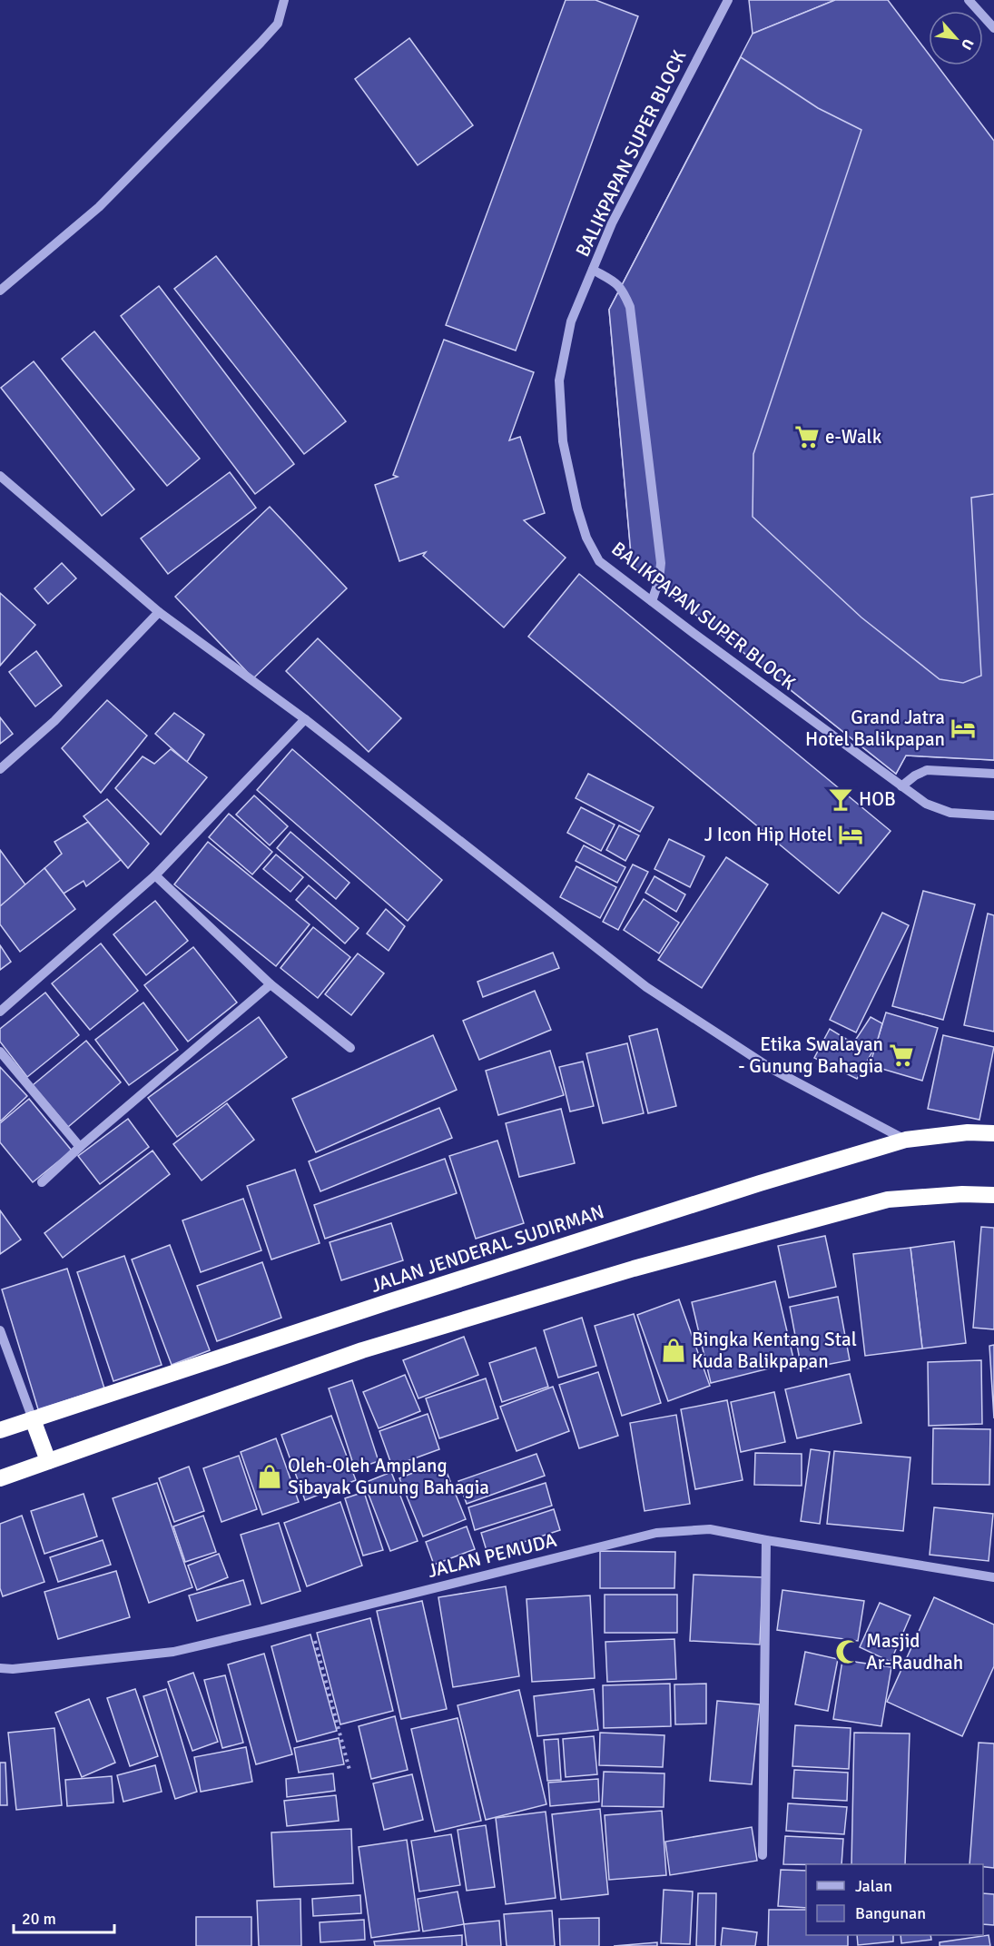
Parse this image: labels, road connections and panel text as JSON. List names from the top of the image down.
{
  "streets": {
    "highway": ["JALAN JENDERAL SUDIRMAN"],
    "street": ["BALIKPAPAN SUPER BLOCK", "JALAN PEMUDA"]
  },
  "places": {
    "supermarket": ["e-Walk", "Etika Swalayan - Gunung Bahagia"],
    "hotel": ["Grand Jatra Hotel Balikpapan", "J Icon Hip Hotel"],
    "bar": ["HOB"],
    "shop": ["Bingka Kentang Stal Kuda Balikpapan", "Oleh-Oleh Amplang Sibayak Gunung Bahagia"],
    "mosque": ["Masjid Ar-Raudhah"]
  },
  "legend": ["Jalan", "Bangunan"],
  "scale_bar": "20 m",
  "north": "bottom right"
}
